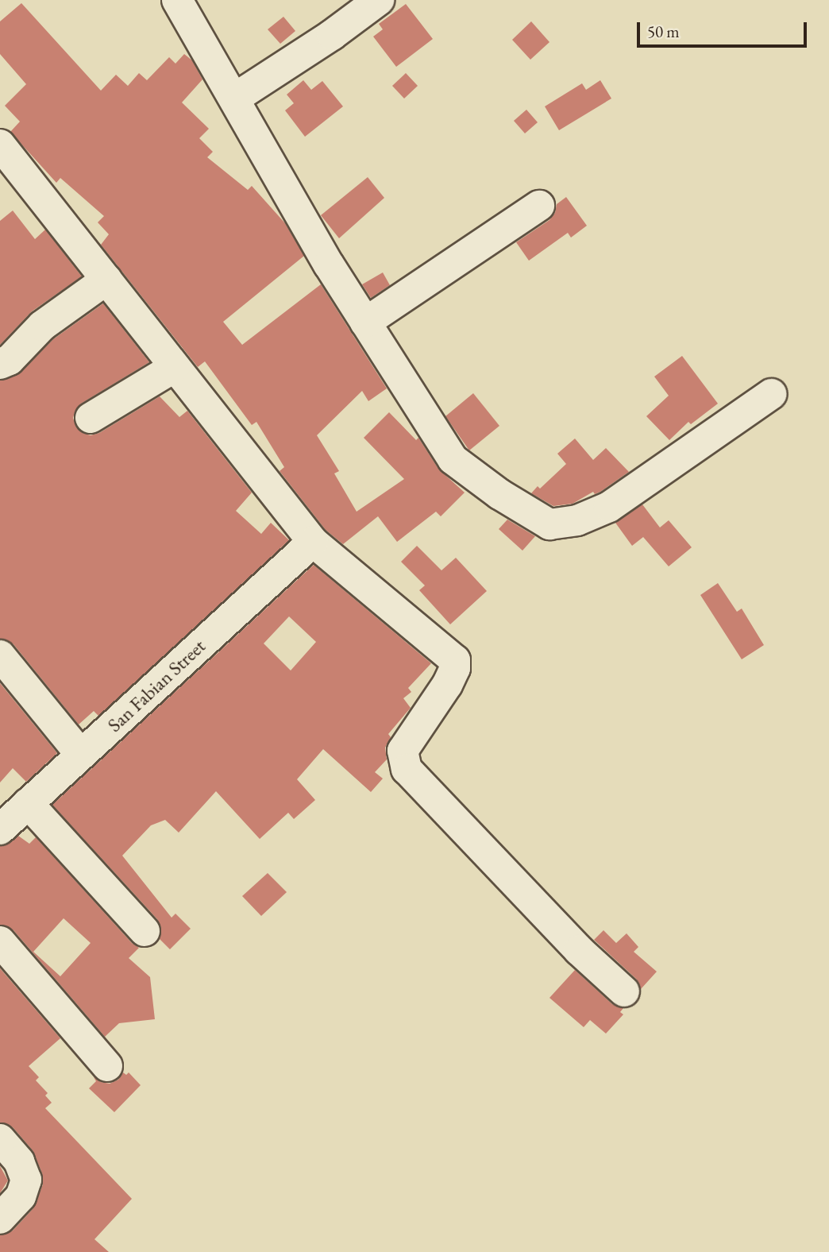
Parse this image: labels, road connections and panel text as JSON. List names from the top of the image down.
{
  "streets": {
    "street": ["San Fabian Street"]
  },
  "scale_bar": "50 m"
}
